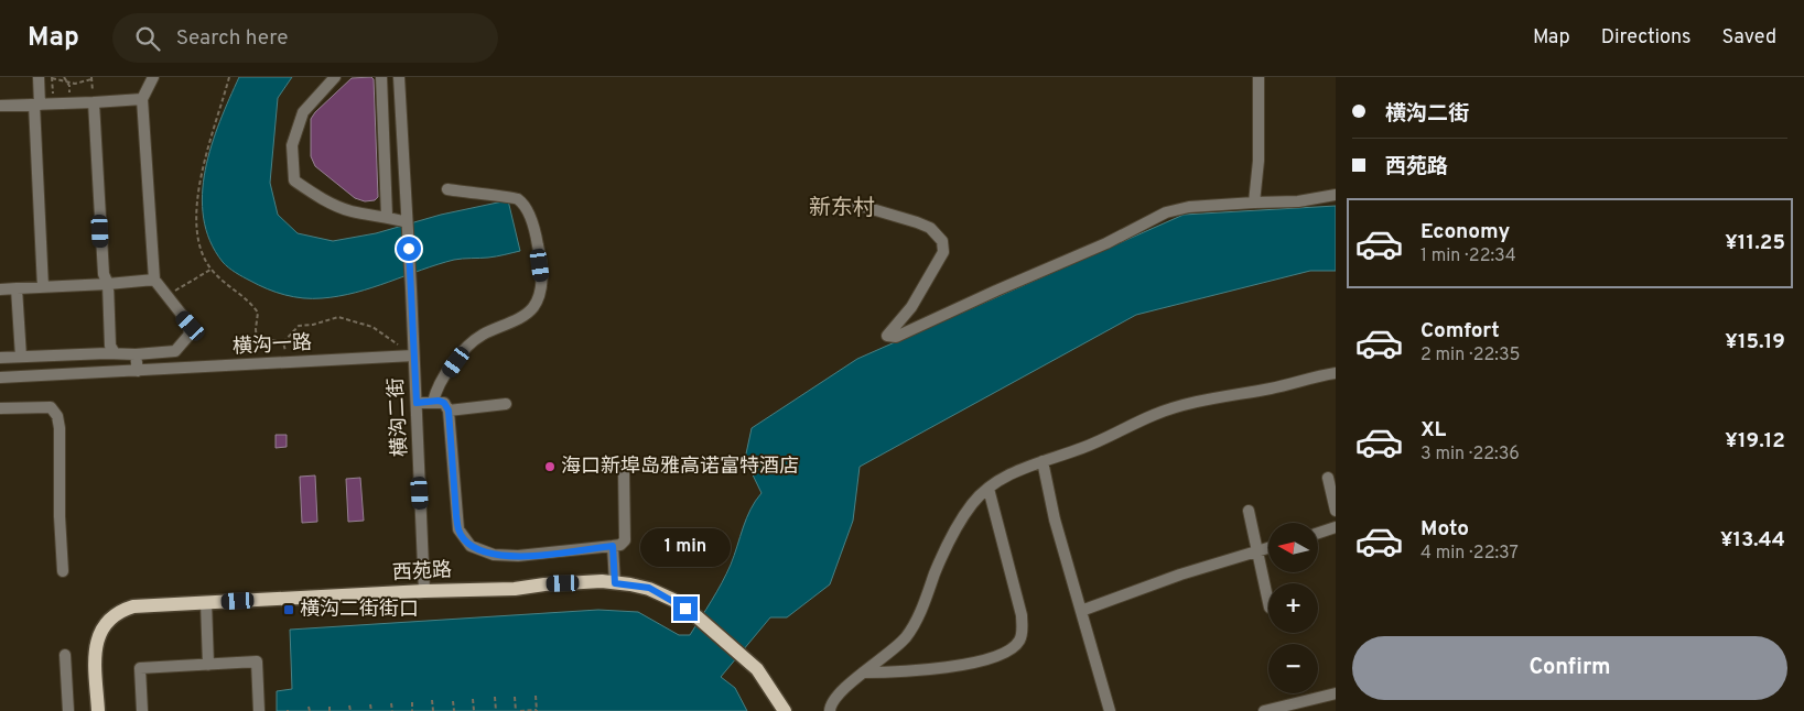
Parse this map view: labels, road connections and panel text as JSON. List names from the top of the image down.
{
  "streets": {
    "main road": ["西苑路"],
    "street": ["横沟一路", "横沟二街"]
  },
  "crossings": [
    ["横沟一路", "横沟二街"],
    ["横沟二街", "西苑路"]
  ],
  "districts": ["新东村"],
  "places": {
    "other": ["海口新埠岛雅高诺富特酒店"],
    "transit": ["横沟二街街口"]
  },
  "north": "left",
  "page": {
    "header": "Map",
    "search": "Search here",
    "nav": ["Map", "Directions", "Saved"],
    "banner": ["横沟二街", "西苑路"],
    "list": [
      {
        "name": "Economy",
        "note": "1 min · 22:34",
        "value": "¥11.25"
      },
      {
        "name": "Comfort",
        "note": "2 min · 22:35",
        "value": "¥15.19"
      },
      {
        "name": "XL",
        "note": "3 min · 22:36",
        "value": "¥19.12"
      },
      {
        "name": "Moto",
        "note": "4 min · 22:37",
        "value": "¥13.44"
      }
    ],
    "map_buttons": ["+", "−"],
    "bubble": "1 min",
    "buttons": "Confirm"
  }
}
